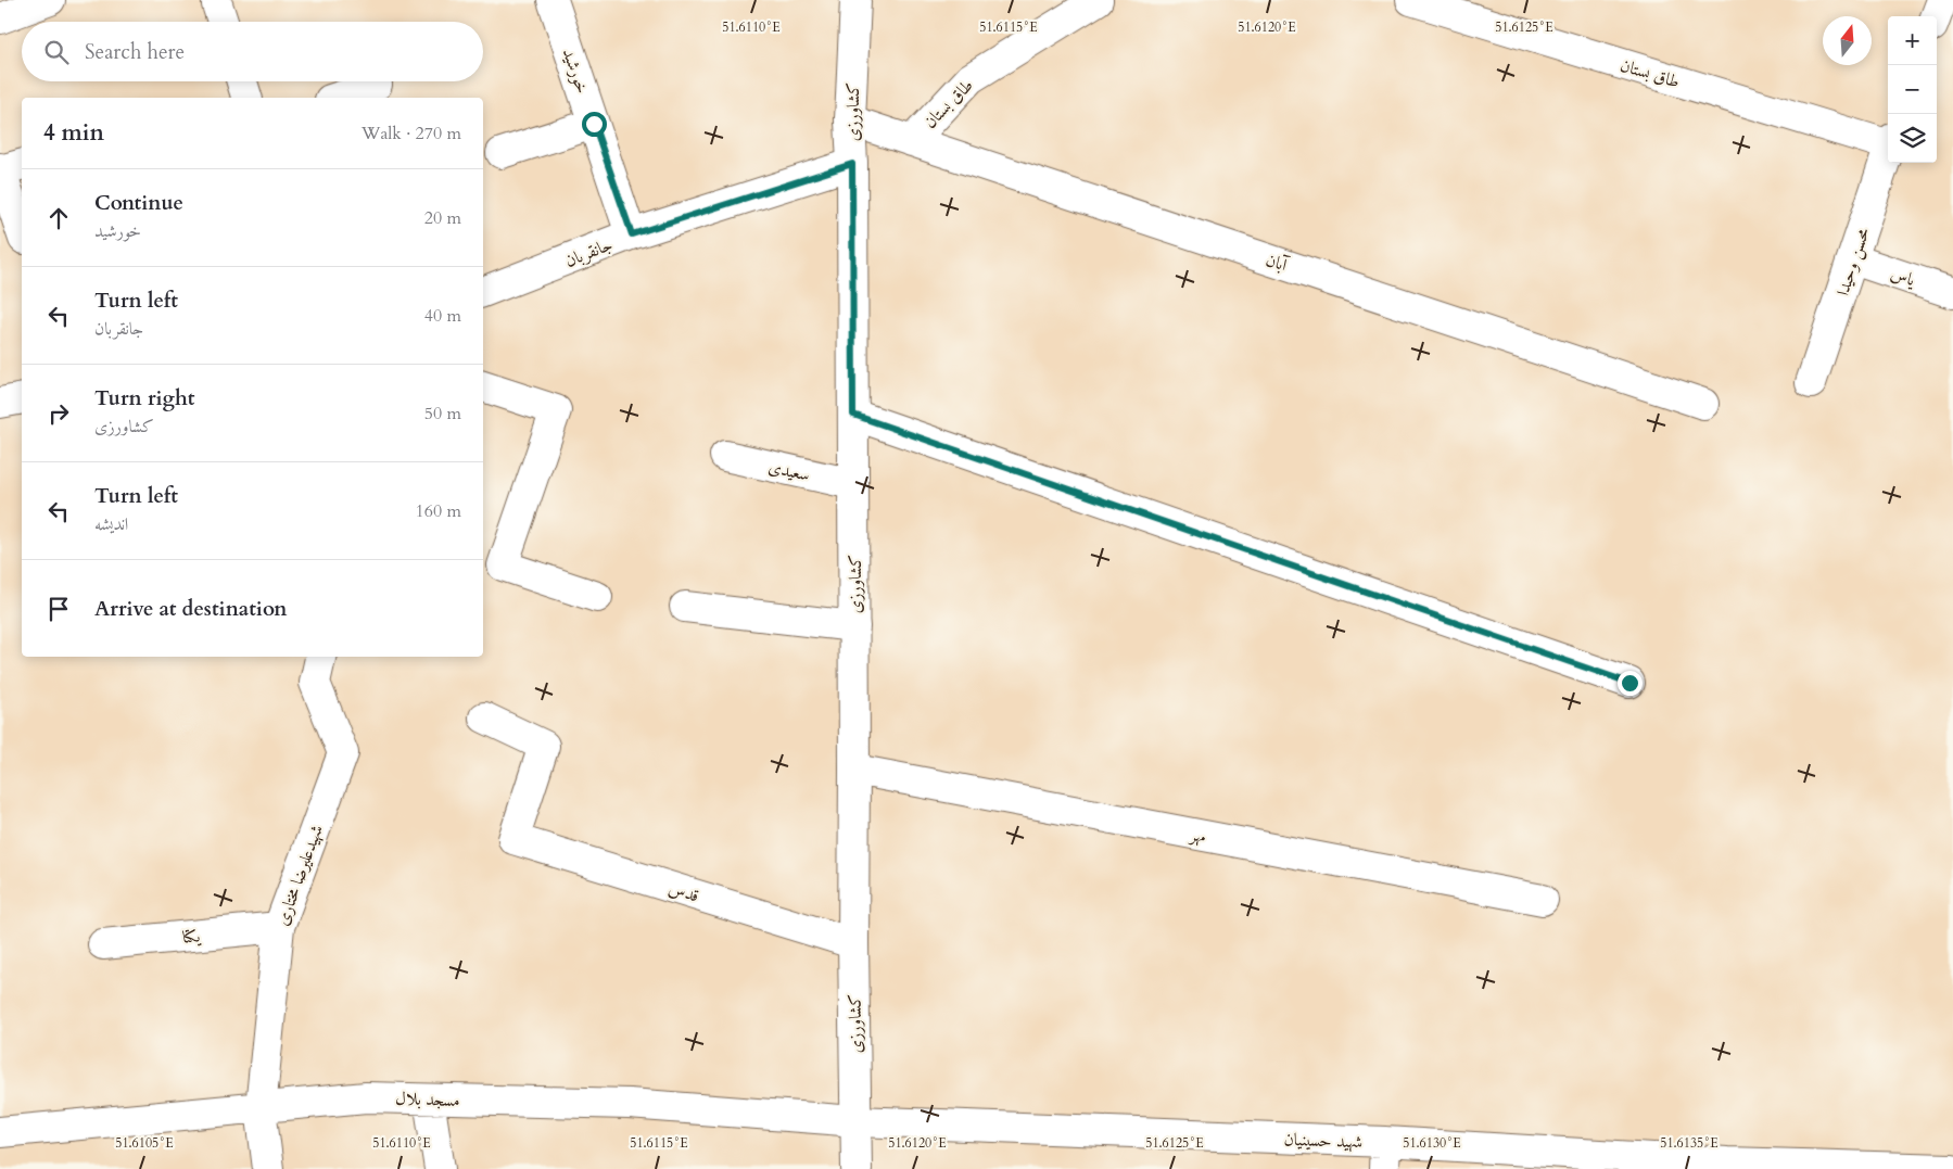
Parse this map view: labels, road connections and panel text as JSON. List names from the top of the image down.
{
  "streets": {
    "street": [
      "خورشید",
      "طاق بستان",
      "کشاورزی",
      "جانقربان",
      "آبان",
      "محسن وحیدا",
      "یاس",
      "سعیدی",
      "مهر",
      "شهیدعلیرضا مختاری",
      "قدس",
      "یکتا",
      "مسجد بلال",
      "شهید حسینیان"
    ]
  },
  "crossings": [
    ["خورشید", "جانقربان"],
    ["طاق بستان", "آبان"],
    ["کشاورزی", "جانقربان"],
    ["کشاورزی", "آبان"],
    ["کشاورزی", "سعیدی"],
    ["کشاورزی", "مهر"],
    ["کشاورزی", "قدس"],
    ["کشاورزی", "مسجد بلال"],
    ["کشاورزی", "شهید حسینیان"],
    ["محسن وحیدا", "یاس"],
    ["شهیدعلیرضا مختاری", "یکتا"],
    ["شهیدعلیرضا مختاری", "مسجد بلال"],
    ["مسجد بلال", "شهید حسینیان"]
  ],
  "north": "top",
  "page": {
    "map_buttons": ["+", "−"],
    "search": "Search here",
    "heading": ["4 min", "Walk · 270 m"],
    "list": [
      ["Continue", "خورشید", "20 m"],
      ["Turn left", "جانقربان", "40 m"],
      ["Turn right", "کشاورزی", "50 m"],
      ["Turn left", "اندیشه", "160 m"],
      "Arrive at destination"
    ]
  },
  "coordinates": [
    "51.6110°E",
    "51.6115°E",
    "51.6120°E",
    "51.6125°E",
    "51.6105°E",
    "51.6130°E",
    "51.6135°E"
  ]
}
